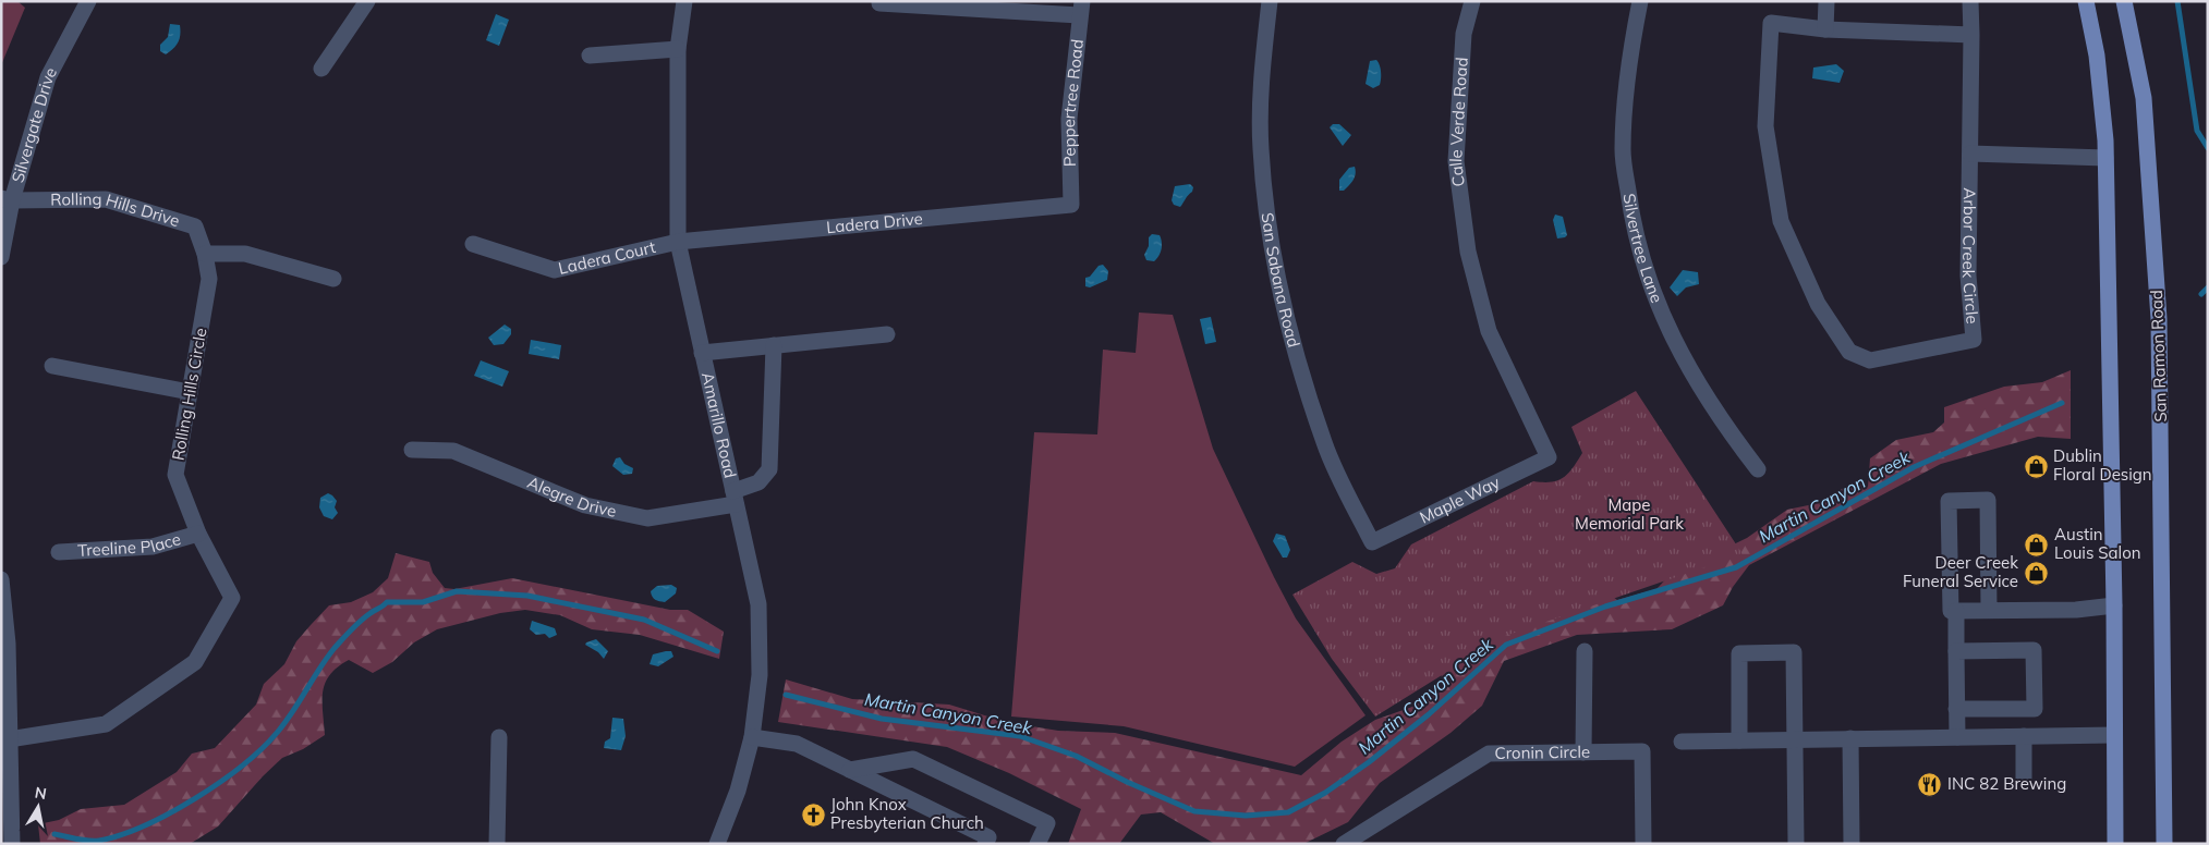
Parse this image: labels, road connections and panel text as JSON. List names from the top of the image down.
{
  "streets": {
    "main road": ["San Ramon Road"],
    "street": [
      "Peppertree Road",
      "Calle Verde Road",
      "Silvergate Drive",
      "Rolling Hills Drive",
      "Ladera Drive",
      "Silvertree Lane",
      "Arbor Creek Circle",
      "Ladera Court",
      "San Sabana Road",
      "Rolling Hills Circle",
      "Amarillo Road",
      "Alegre Drive",
      "Maple Way",
      "Treeline Place",
      "Cronin Circle"
    ]
  },
  "crossings": [
    ["Peppertree Road", "Ladera Drive"],
    ["Calle Verde Road", "Maple Way"],
    ["Silvergate Drive", "Rolling Hills Drive"],
    ["Rolling Hills Drive", "Rolling Hills Circle"],
    ["Ladera Drive", "Ladera Court"],
    ["Ladera Drive", "Amarillo Road"],
    ["Ladera Court", "Amarillo Road"],
    ["San Sabana Road", "Maple Way"],
    ["Rolling Hills Circle", "Treeline Place"],
    ["Amarillo Road", "Alegre Drive"]
  ],
  "water": ["Martin Canyon Creek"],
  "parks": ["Mape Memorial Park"],
  "places": {
    "shop": ["Dublin Floral Design", "Austin Louis Salon", "Deer Creek Funeral Service"],
    "restaurant": ["INC 82 Brewing"],
    "church": ["John Knox Presbyterian Church"]
  },
  "north": "top"
}
